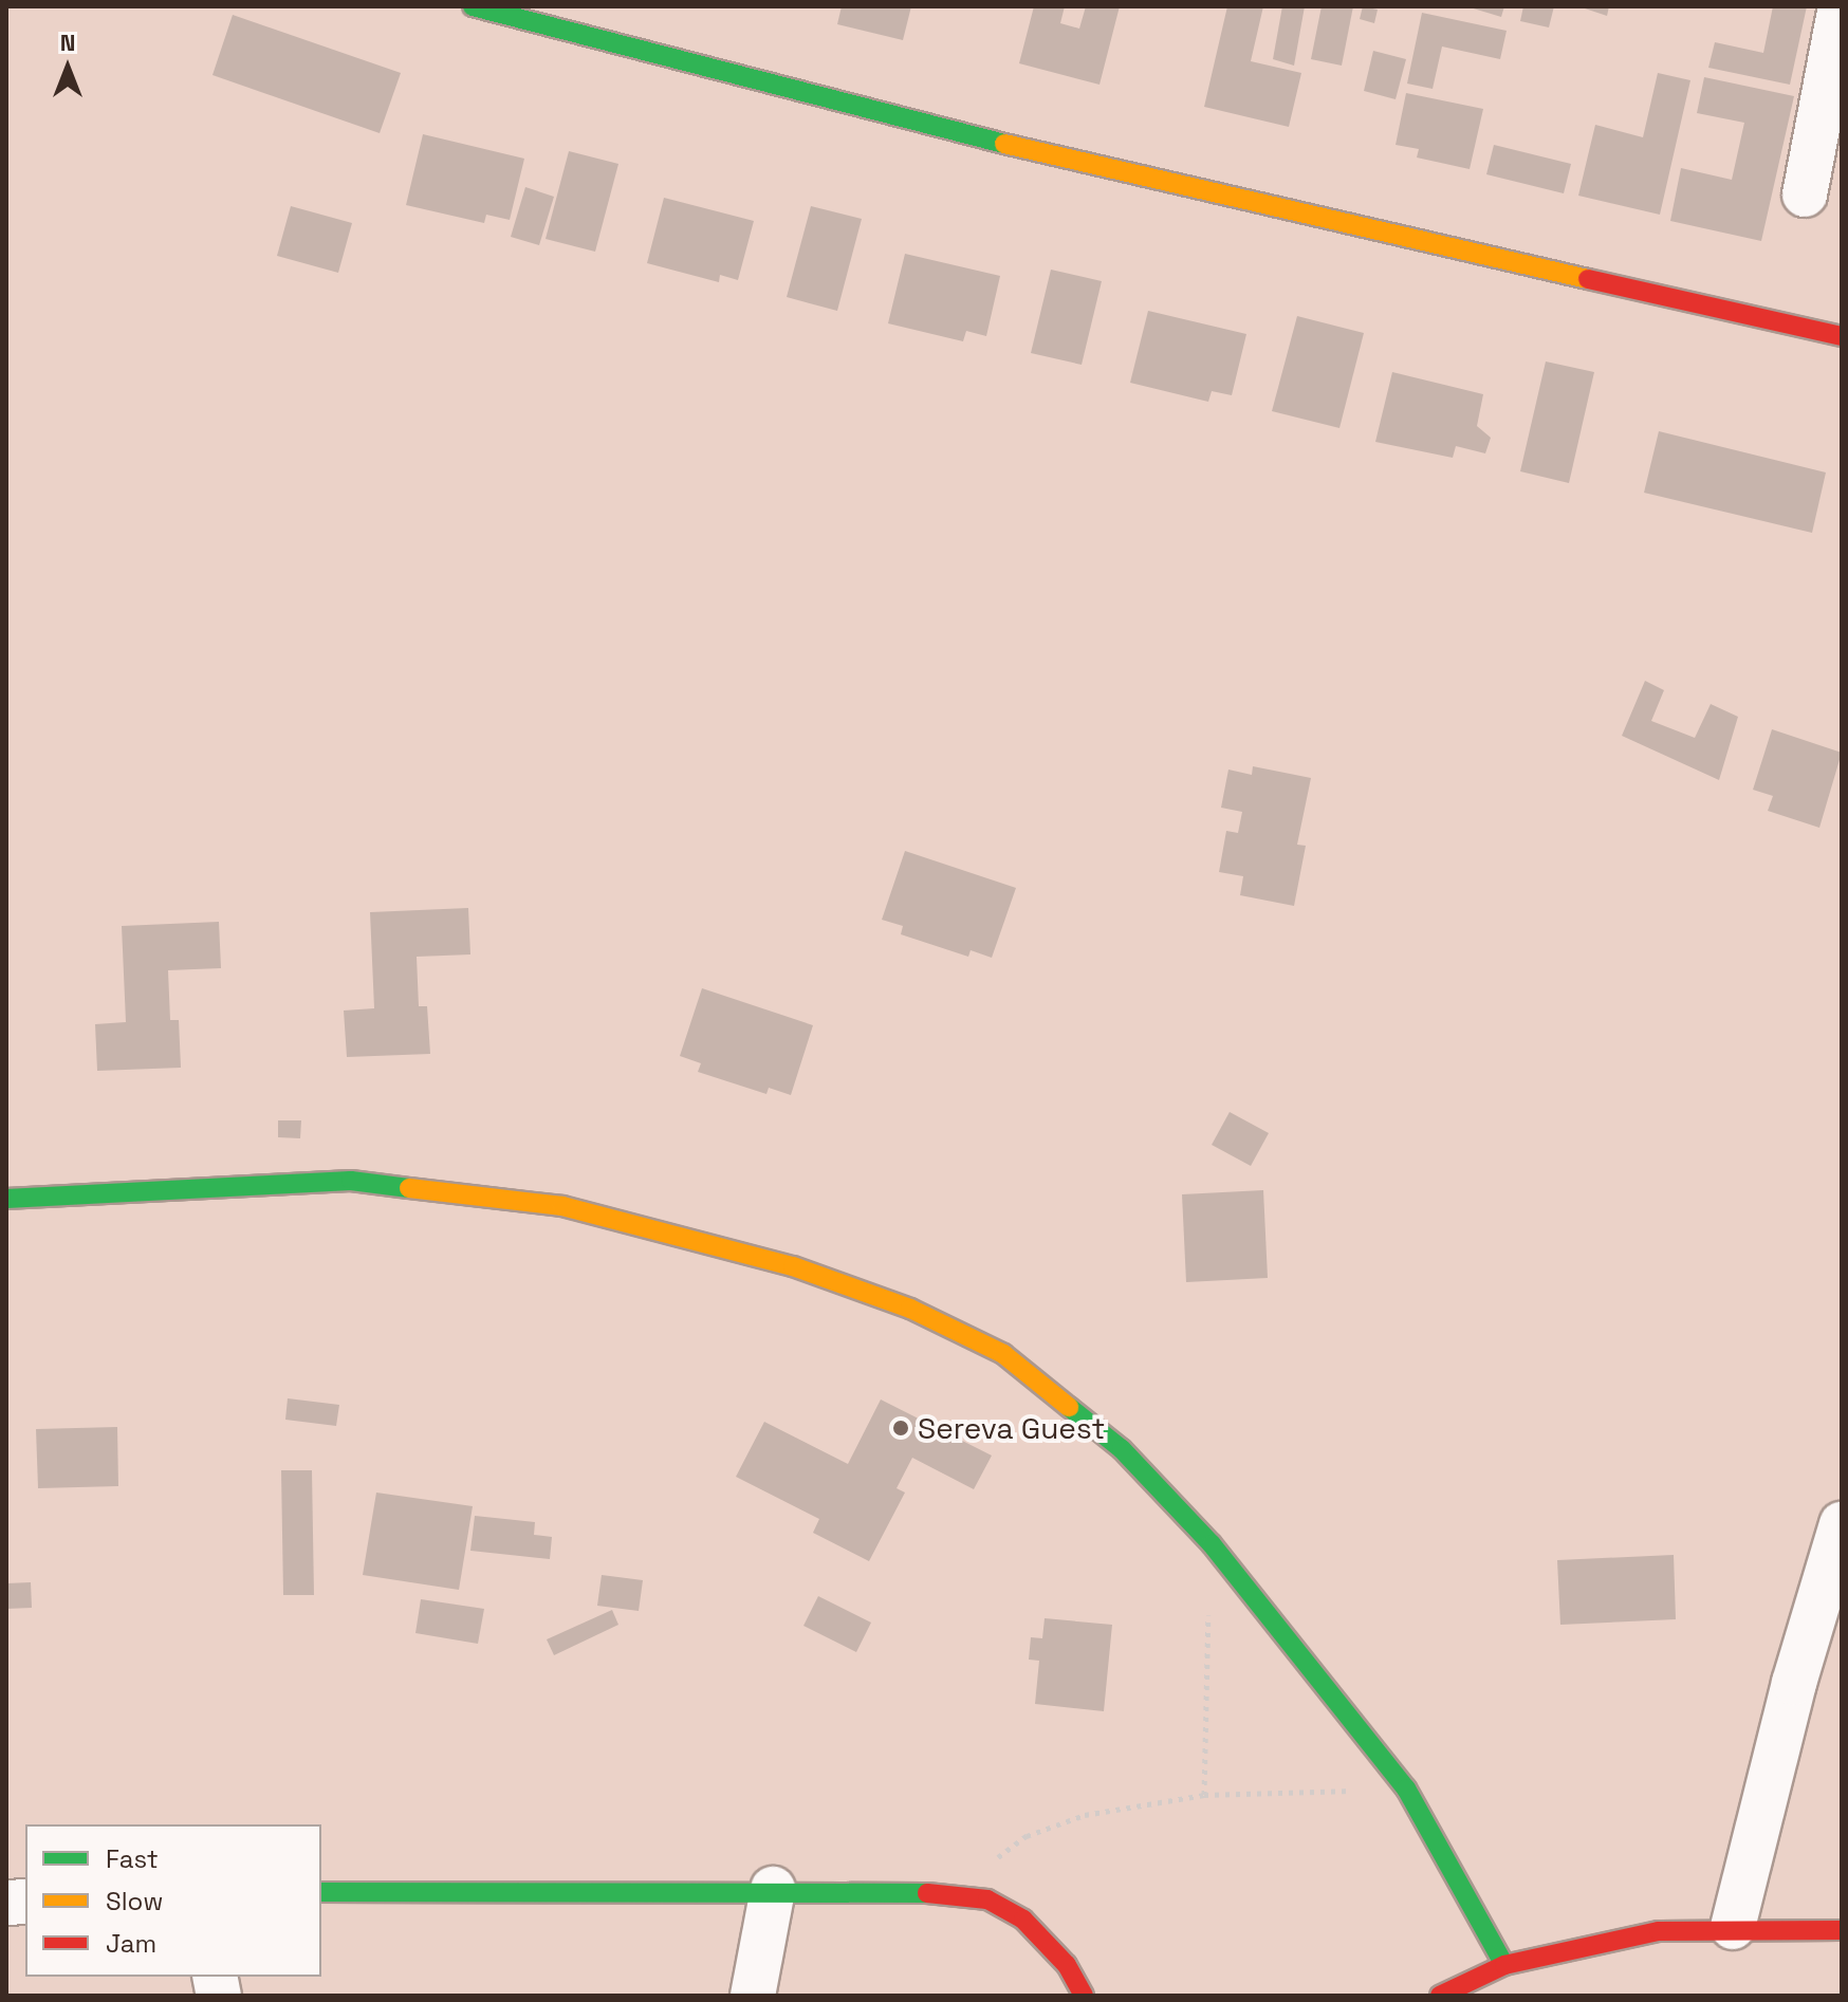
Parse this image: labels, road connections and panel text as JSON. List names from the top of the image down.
{
  "places": ["Sereva Guest"],
  "legend": ["Fast", "Slow", "Jam"],
  "north": "top"
}
